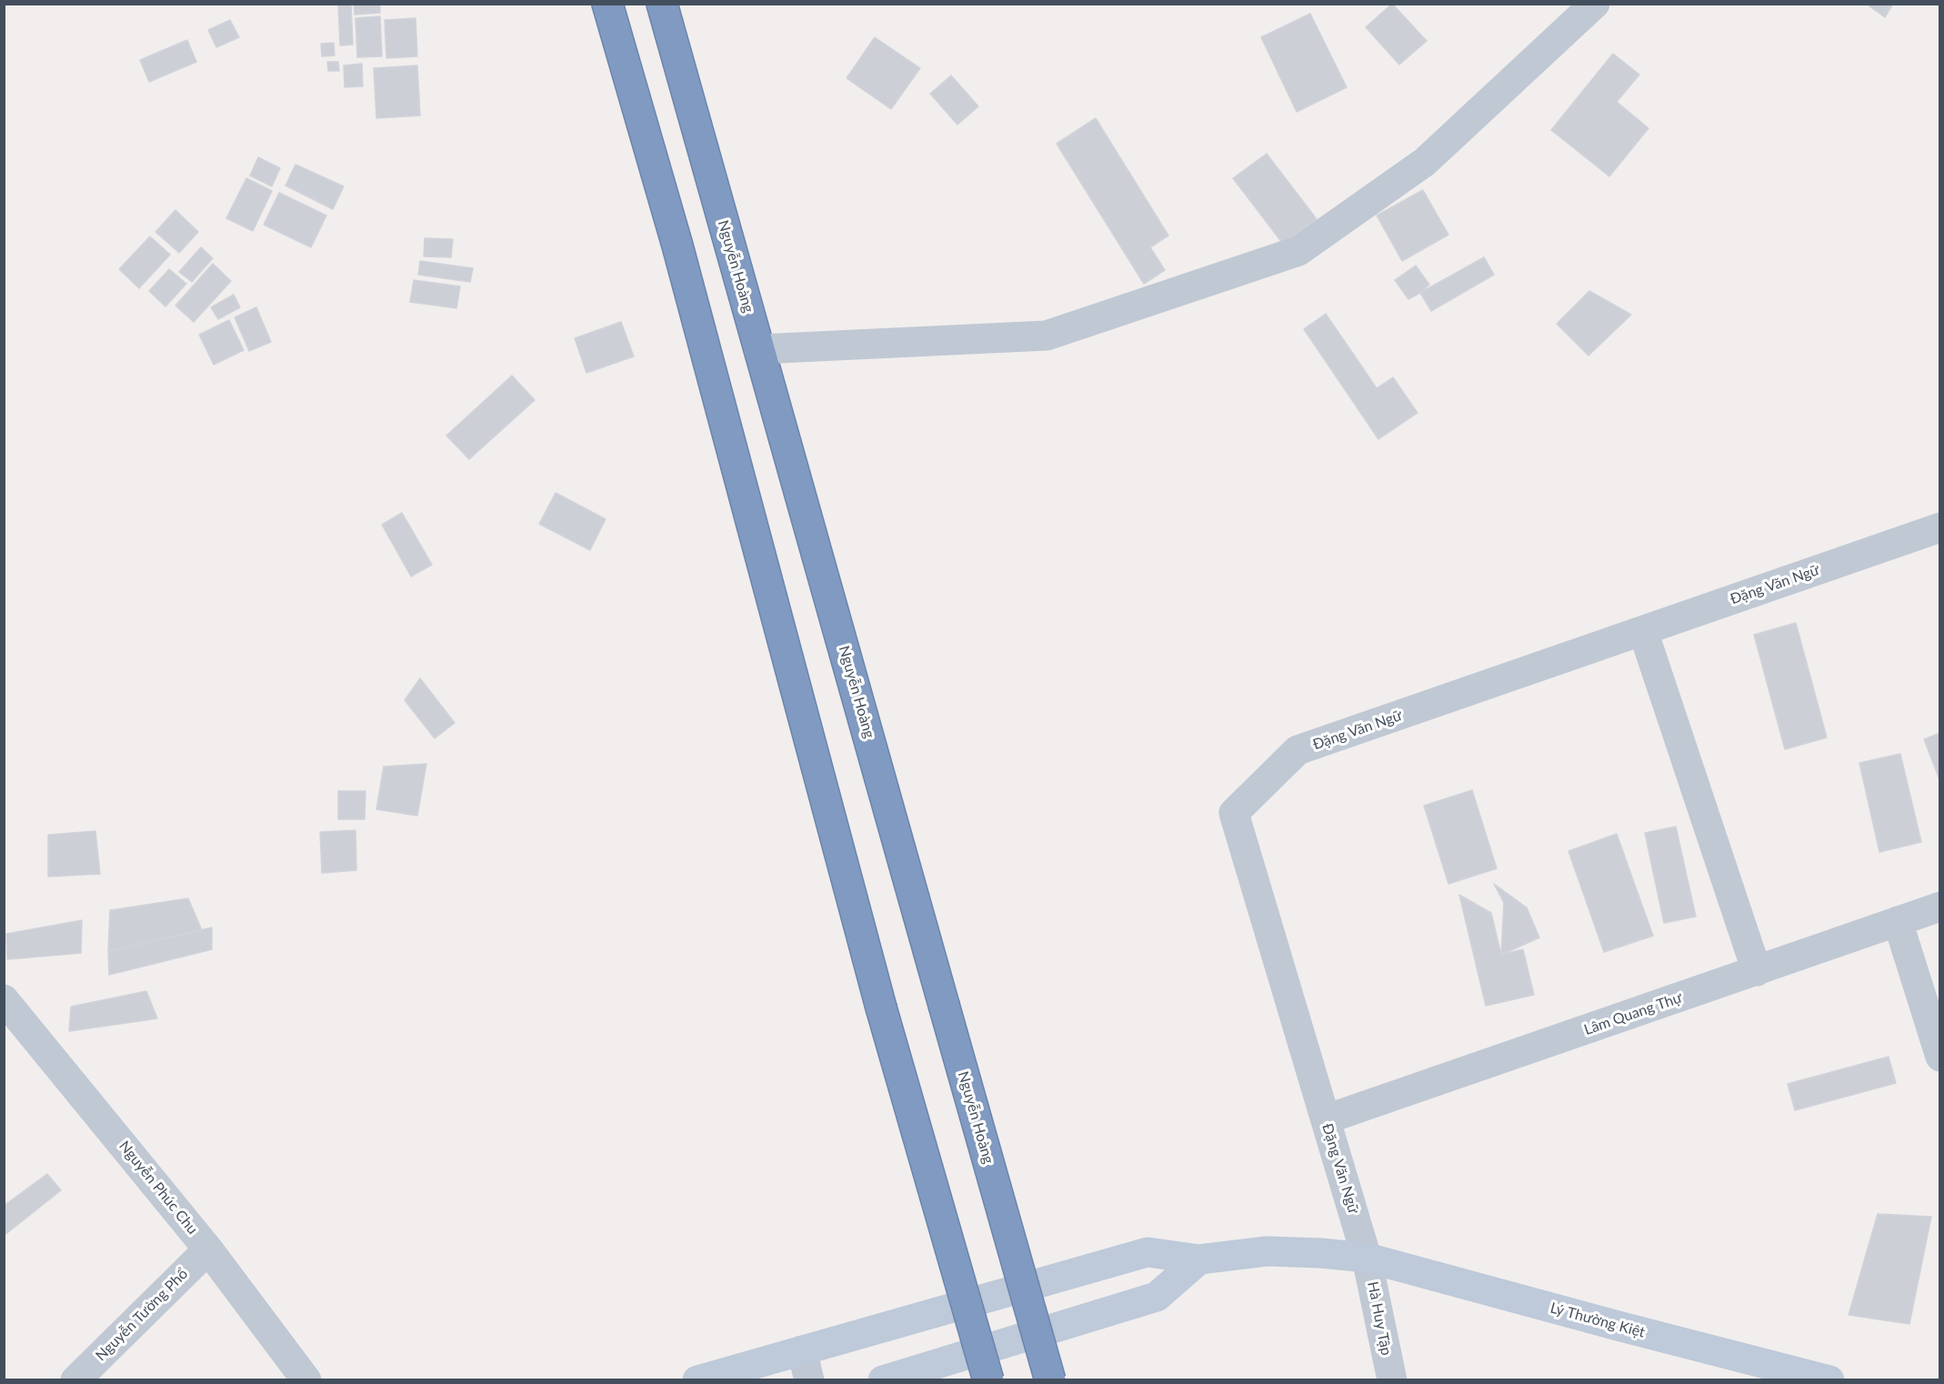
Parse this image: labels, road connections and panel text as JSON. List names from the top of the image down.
{
  "streets": {
    "highway": ["Nguyễn Hoàng"],
    "street": [
      "Đặng Văn Ngữ",
      "Lâm Quang Thự",
      "Nguyễn Phúc Chu",
      "Nguyễn Tường Phổ",
      "Hà Huy Tập",
      "Lý Thường Kiệt"
    ]
  },
  "crossings": [
    ["Đặng Văn Ngữ", "Lâm Quang Thự"],
    ["Đặng Văn Ngữ", "Hà Huy Tập"],
    ["Đặng Văn Ngữ", "Lý Thường Kiệt"],
    ["Nguyễn Phúc Chu", "Nguyễn Tường Phổ"],
    ["Hà Huy Tập", "Lý Thường Kiệt"]
  ]
}
